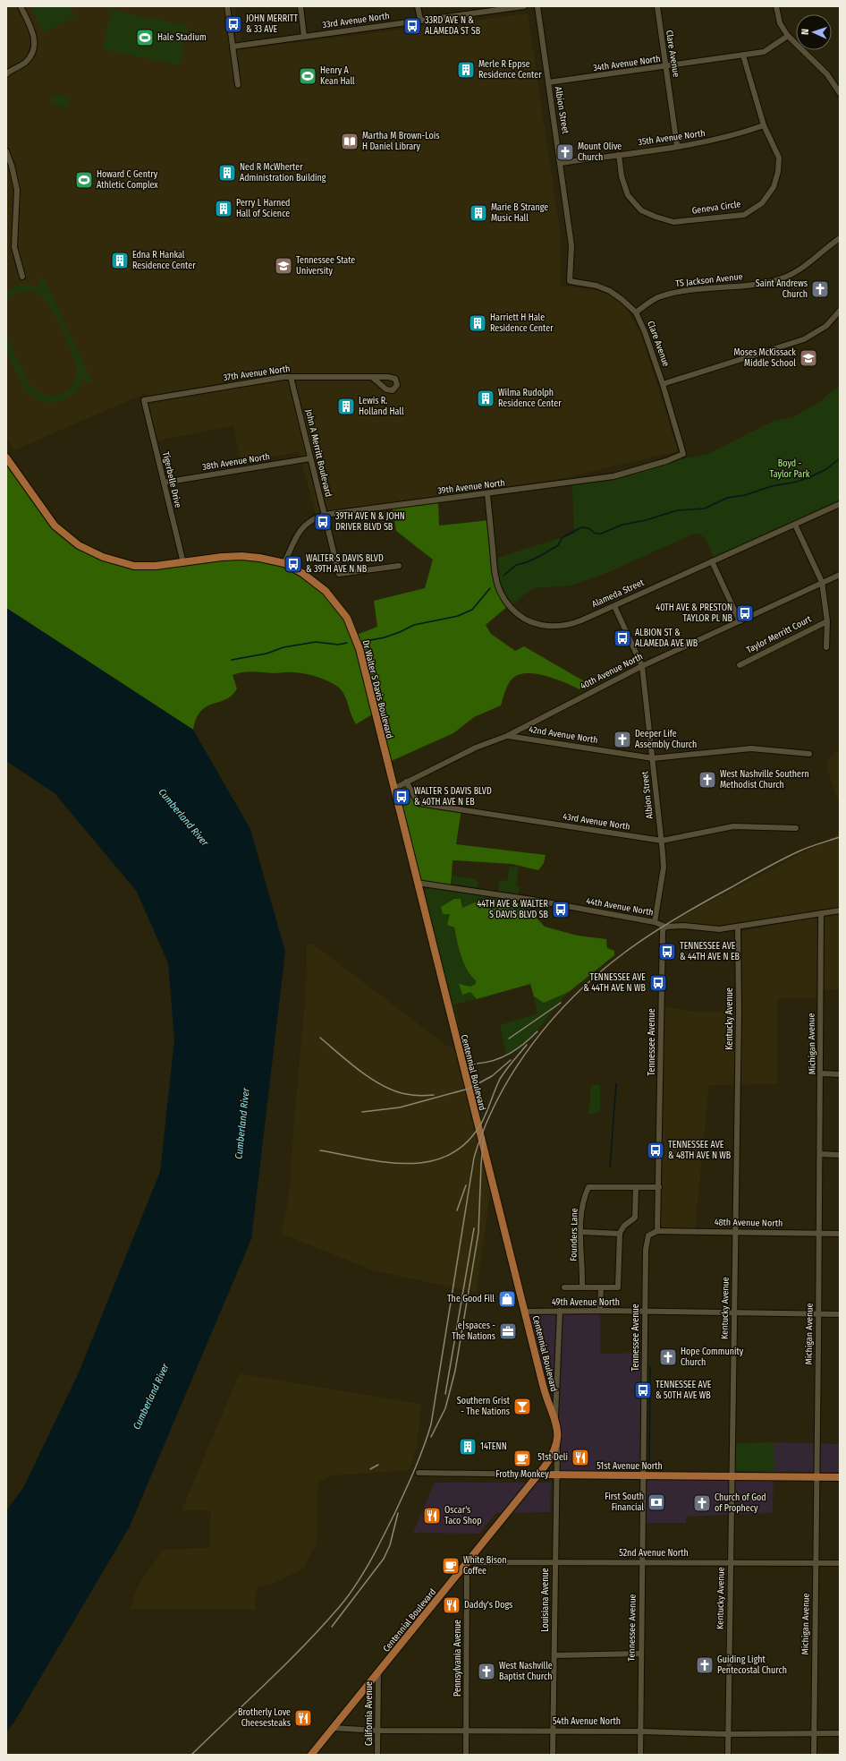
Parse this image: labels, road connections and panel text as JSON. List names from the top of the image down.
{
  "streets": {
    "main road": ["Dr Walter S Davis Boulevard", "Centennial Boulevard", "51st Avenue North"],
    "street": [
      "33rd Avenue North",
      "Clare Avenue",
      "34th Avenue North",
      "Albion Street",
      "35th Avenue North",
      "Geneva Circle",
      "TS Jackson Avenue",
      "37th Avenue North",
      "John A Merritt Boulevard",
      "38th Avenue North",
      "Tigerbelle Drive",
      "39th Avenue North",
      "Alameda Street",
      "Taylor Merritt Court",
      "40th Avenue North",
      "42nd Avenue North",
      "43rd Avenue North",
      "44th Avenue North",
      "Kentucky Avenue",
      "Tennessee Avenue",
      "Michigan Avenue",
      "48th Avenue North",
      "Founders Lane",
      "49th Avenue North",
      "52nd Avenue North",
      "Louisiana Avenue",
      "Pennsylvania Avenue",
      "California Avenue",
      "54th Avenue North"
    ]
  },
  "crossings": [
    ["Clare Avenue", "34th Avenue North"],
    ["Clare Avenue", "Albion Street"],
    ["Clare Avenue", "35th Avenue North"],
    ["Clare Avenue", "TS Jackson Avenue"],
    ["Clare Avenue", "39th Avenue North"],
    ["34th Avenue North", "Albion Street"],
    ["34th Avenue North", "Geneva Circle"],
    ["Albion Street", "35th Avenue North"],
    ["Albion Street", "Alameda Street"],
    ["Albion Street", "40th Avenue North"],
    ["Albion Street", "42nd Avenue North"],
    ["Albion Street", "43rd Avenue North"],
    ["Albion Street", "44th Avenue North"],
    ["35th Avenue North", "Geneva Circle"],
    ["37th Avenue North", "John A Merritt Boulevard"],
    ["37th Avenue North", "Tigerbelle Drive"],
    ["John A Merritt Boulevard", "38th Avenue North"],
    ["John A Merritt Boulevard", "39th Avenue North"],
    ["38th Avenue North", "Tigerbelle Drive"],
    ["Tigerbelle Drive", "Dr Walter S Davis Boulevard"],
    ["39th Avenue North", "Alameda Street"],
    ["39th Avenue North", "Dr Walter S Davis Boulevard"],
    ["40th Avenue North", "Dr Walter S Davis Boulevard"],
    ["40th Avenue North", "42nd Avenue North"],
    ["40th Avenue North", "43rd Avenue North"],
    ["Dr Walter S Davis Boulevard", "44th Avenue North"],
    ["Dr Walter S Davis Boulevard", "Centennial Boulevard"],
    ["44th Avenue North", "Kentucky Avenue"],
    ["44th Avenue North", "Tennessee Avenue"],
    ["44th Avenue North", "Michigan Avenue"],
    ["44th Avenue North", "Centennial Boulevard"],
    ["Kentucky Avenue", "48th Avenue North"],
    ["Kentucky Avenue", "49th Avenue North"],
    ["Kentucky Avenue", "51st Avenue North"],
    ["Kentucky Avenue", "52nd Avenue North"],
    ["Kentucky Avenue", "54th Avenue North"],
    ["Tennessee Avenue", "48th Avenue North"],
    ["Tennessee Avenue", "Founders Lane"],
    ["Tennessee Avenue", "49th Avenue North"],
    ["Tennessee Avenue", "51st Avenue North"],
    ["Tennessee Avenue", "52nd Avenue North"],
    ["Tennessee Avenue", "54th Avenue North"],
    ["Michigan Avenue", "48th Avenue North"],
    ["Michigan Avenue", "49th Avenue North"],
    ["Michigan Avenue", "51st Avenue North"],
    ["Michigan Avenue", "52nd Avenue North"],
    ["Michigan Avenue", "54th Avenue North"],
    ["Centennial Boulevard", "49th Avenue North"],
    ["Centennial Boulevard", "51st Avenue North"],
    ["Centennial Boulevard", "52nd Avenue North"],
    ["Centennial Boulevard", "Louisiana Avenue"],
    ["Centennial Boulevard", "Pennsylvania Avenue"],
    ["Centennial Boulevard", "California Avenue"],
    ["Centennial Boulevard", "54th Avenue North"],
    ["51st Avenue North", "Louisiana Avenue"],
    ["52nd Avenue North", "Louisiana Avenue"],
    ["52nd Avenue North", "Pennsylvania Avenue"],
    ["Louisiana Avenue", "54th Avenue North"],
    ["Pennsylvania Avenue", "54th Avenue North"],
    ["California Avenue", "54th Avenue North"]
  ],
  "water": ["Cumberland River"],
  "parks": ["Boyd - Taylor Park"],
  "places": {
    "bus stop": [
      "JOHN MERRITT & 33 AVE",
      "33RD AVE N & ALAMEDA ST SB",
      "39TH AVE N & JOHN DRIVER BLVD SB",
      "WALTER S DAVIS BLVD & 39TH AVE N NB",
      "40TH AVE & PRESTON TAYLOR PL NB",
      "ALBION ST & ALAMEDA AVE WB",
      "WALTER S DAVIS BLVD & 40TH AVE N EB",
      "44TH AVE & WALTER S DAVIS BLVD SB",
      "TENNESSEE AVE & 44TH AVE N EB",
      "TENNESSEE AVE & 44TH AVE N WB",
      "TENNESSEE AVE & 48TH AVE N WB",
      "TENNESSEE AVE & 50TH AVE WB"
    ],
    "sports": ["Hale Stadium", "Henry A Kean Hall", "Howard C Gentry Athletic Complex"],
    "building": [
      "Merle R Eppse Residence Center",
      "Ned R McWherter Administration Building",
      "Perry L Harned Hall of Science",
      "Marie B Strange Music Hall",
      "Edna R Hankal Residence Center",
      "Harriett H Hale Residence Center",
      "Wilma Rudolph Residence Center",
      "Lewis R. Holland Hall",
      "14TENN"
    ],
    "library": ["Martha M Brown-Lois H Daniel Library"],
    "church": [
      "Mount Olive Church",
      "Saint Andrews Church",
      "Deeper Life Assembly Church",
      "West Nashville Southern Methodist Church",
      "Hope Community Church",
      "Church of God of Prophecy",
      "Guiding Light Pentecostal Church",
      "West Nashville Baptist Church"
    ],
    "school or university": ["Tennessee State University", "Moses McKissack Middle School"],
    "shop": ["The Good Fill"],
    "office": ["e|spaces - The Nations"],
    "bar": ["Southern Grist - The Nations"],
    "restaurant": [
      "51st Deli",
      "Oscar's Taco Shop",
      "Daddy's Dogs",
      "Brotherly Love Cheesesteaks"
    ],
    "cafe": ["Frothy Monkey", "White Bison Coffee"],
    "bank": ["First South Financial"]
  },
  "north": "left"
}
